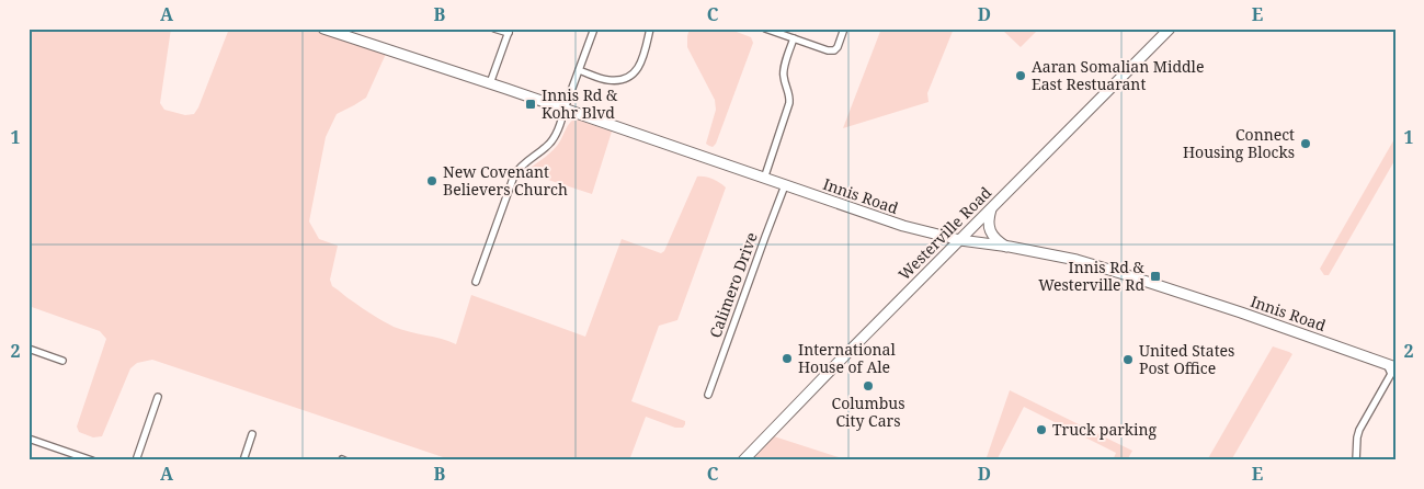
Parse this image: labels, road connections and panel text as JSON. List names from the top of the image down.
{
  "streets": {
    "main road": ["Innis Road", "Westerville Road"],
    "street": ["Calimero Drive"]
  },
  "crossings": [
    ["Innis Road", "Westerville Road"],
    ["Innis Road", "Calimero Drive"]
  ],
  "places": {
    "other": [
      "Aaran Somalian Middle East Restuarant",
      "Connect Housing Blocks",
      "New Covenant Believers Church",
      "International House of Ale",
      "United States Post Office",
      "Columbus City Cars",
      "Truck parking"
    ],
    "transit": ["Innis Rd & Kohr Blvd", "Innis Rd & Westerville Rd"]
  },
  "grid": {
    "columns": [
      "A",
      "B",
      "C",
      "D",
      "E"
    ],
    "rows": ["1", "2"]
  }
}
